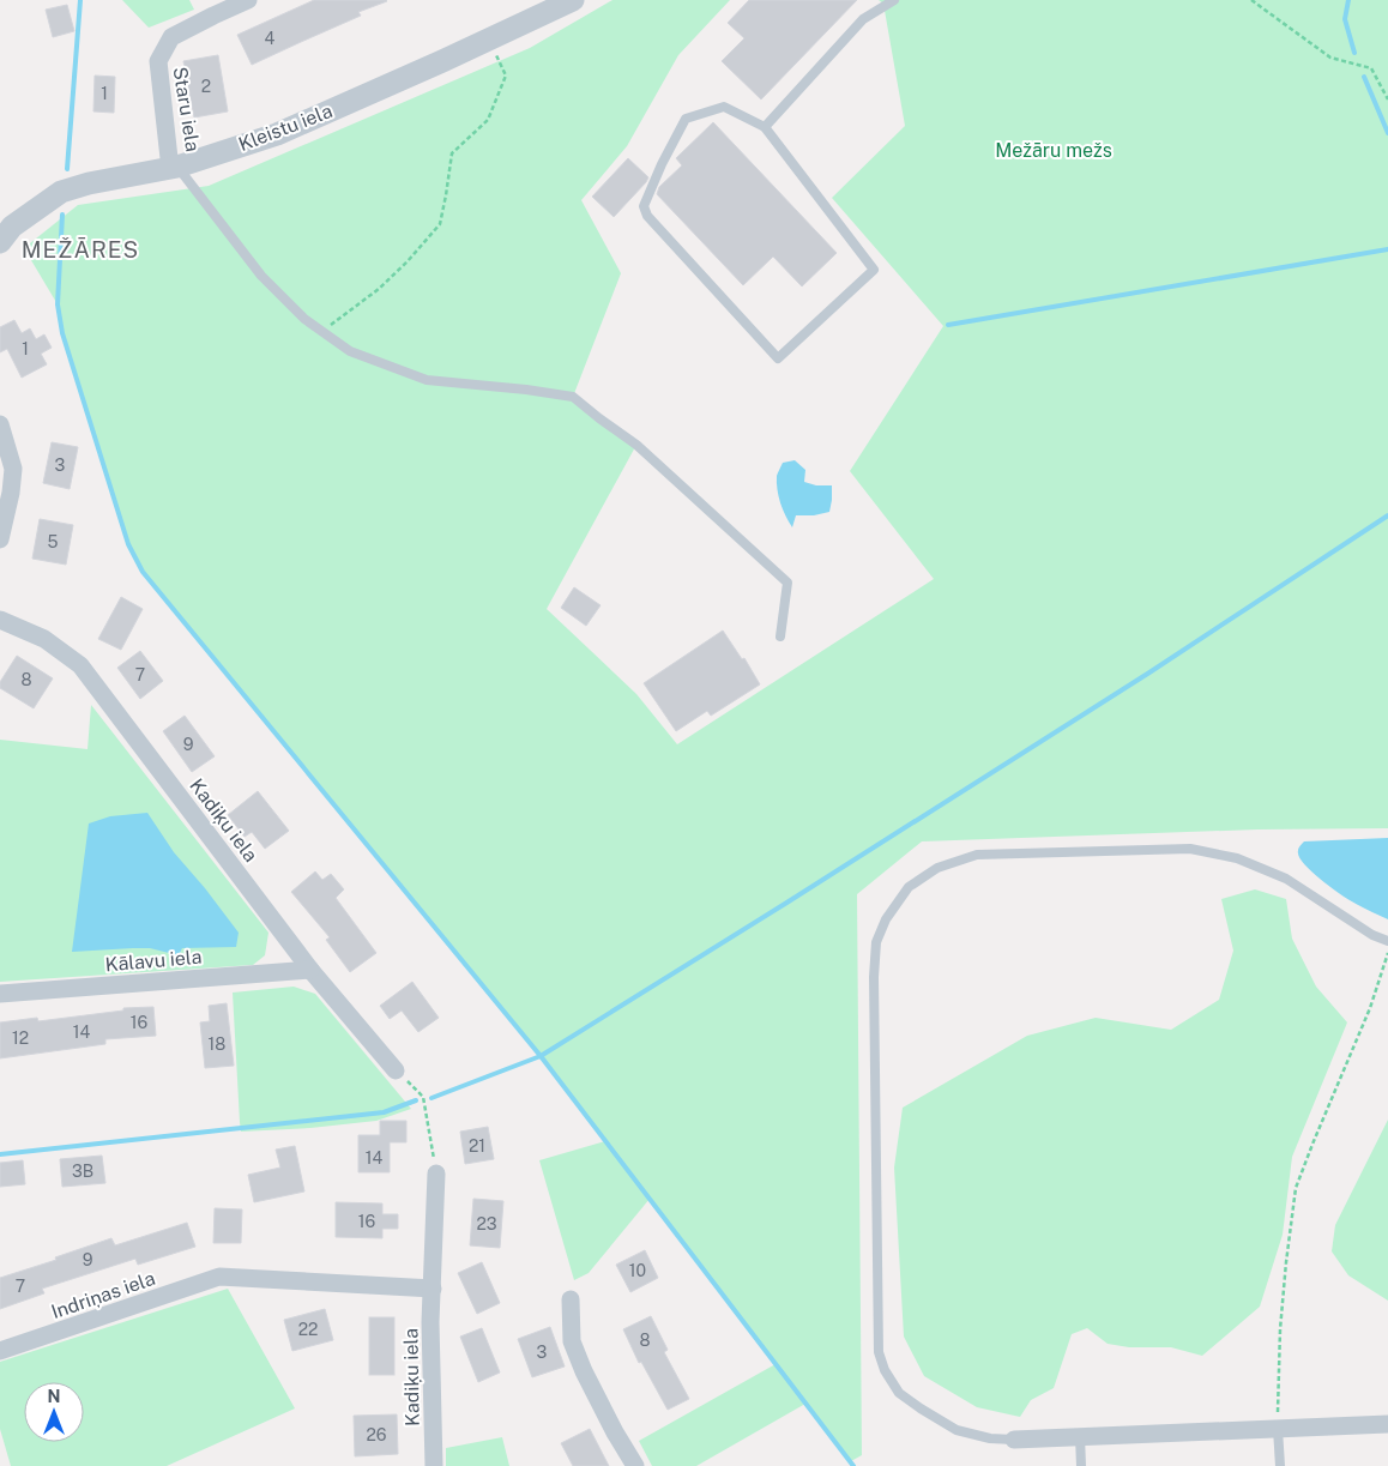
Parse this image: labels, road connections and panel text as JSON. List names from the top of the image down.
{
  "streets": {
    "street": [
      "Staru iela",
      "Kleistu iela",
      "Kadiķu iela",
      "Kālavu iela",
      "Indriņas iela"
    ]
  },
  "crossings": [
    ["Staru iela", "Kleistu iela"],
    ["Kadiķu iela", "Kālavu iela"],
    ["Kadiķu iela", "Indriņas iela"]
  ],
  "districts": ["MEŽĀRES"],
  "parks": ["Mežāru mežs"],
  "house_numbers": [
    "4",
    "2",
    "1",
    "1",
    "3",
    "5",
    "7",
    "8",
    "9",
    "16",
    "14",
    "12",
    "18",
    "21",
    "14",
    "3B",
    "16",
    "23",
    "9",
    "10",
    "7",
    "22",
    "8",
    "3",
    "26"
  ],
  "north": "top"
}
